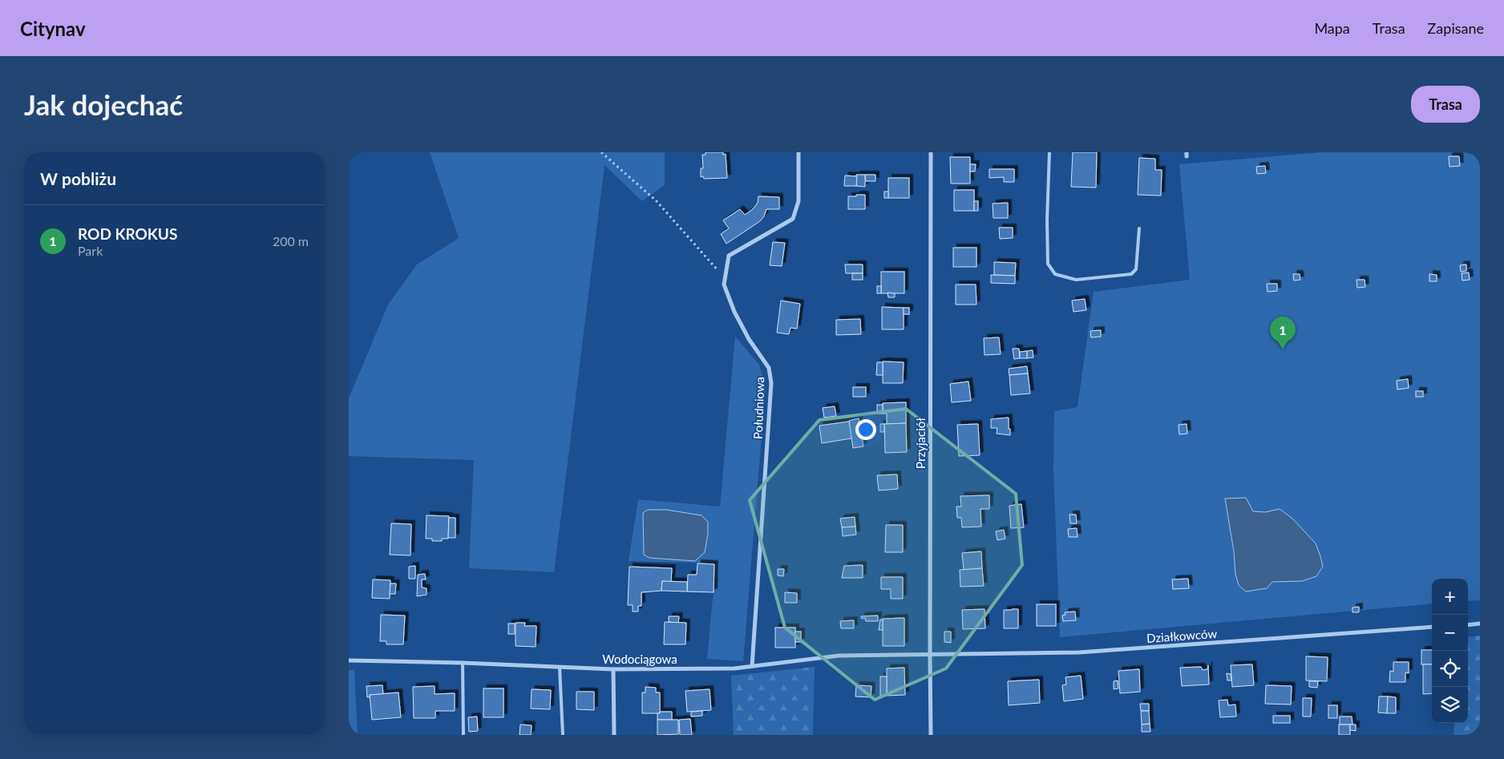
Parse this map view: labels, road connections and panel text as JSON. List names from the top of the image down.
{
  "streets": {
    "street": [
      "Południowa",
      "Przyjaciół",
      "Działkowców",
      "Wodociągowa"
    ]
  },
  "crossings": [
    ["Południowa", "Wodociągowa"],
    ["Przyjaciół", "Działkowców"],
    ["Przyjaciół", "Wodociągowa"],
    ["Działkowców", "Wodociągowa"]
  ],
  "page": {
    "header": "Citynav",
    "nav": ["Mapa", "Trasa", "Zapisane"],
    "buttons": "Trasa",
    "title": "Jak dojechać",
    "heading": "W pobliżu",
    "list": [
      {
        "mark": "1",
        "name": "ROD KROKUS",
        "note": "Park",
        "value": "200 m"
      }
    ],
    "pins": "1",
    "map_buttons": ["+", "−"]
  }
}
